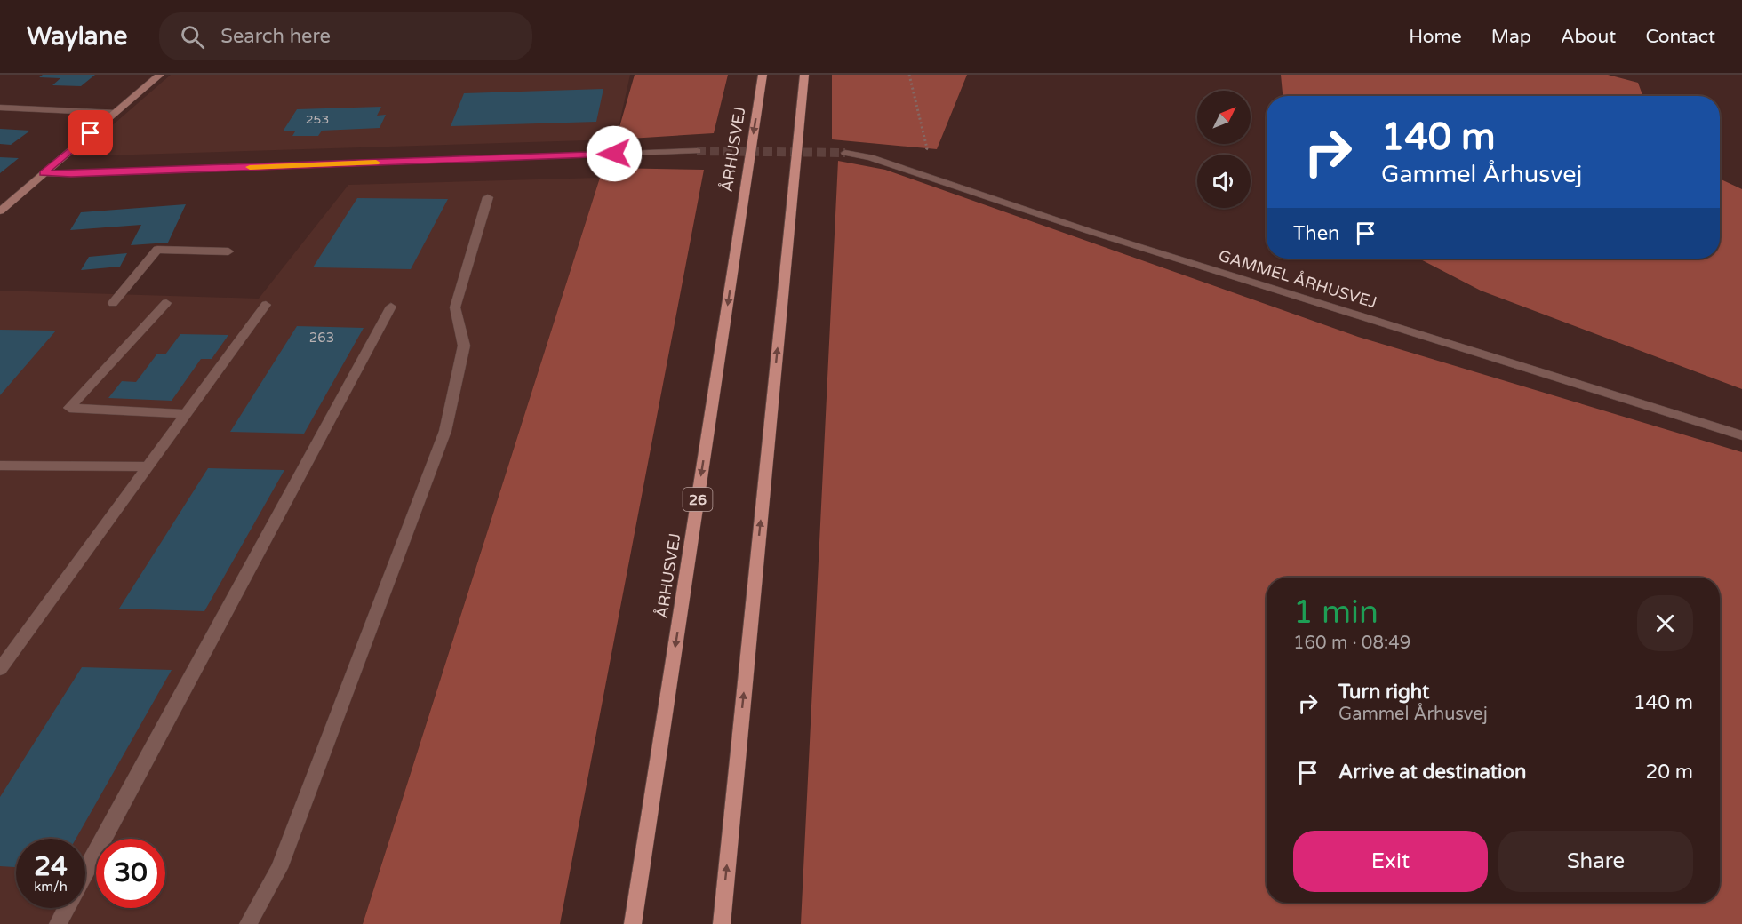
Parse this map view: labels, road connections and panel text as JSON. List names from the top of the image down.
{
  "streets": {
    "main road": ["ÅRHUSVEJ", "26"],
    "street": ["GAMMEL ÅRHUSVEJ"]
  },
  "house_numbers": ["253", "263"],
  "north": "top right",
  "page": {
    "header": "Waylane",
    "search": "Search here",
    "nav": [
      "Home",
      "Map",
      "About",
      "Contact"
    ],
    "turn": ["140 m", "Gammel Århusvej"],
    "then": "Then",
    "heading": ["1 min", "160 m · 08:49"],
    "list": [
      {
        "name": "Turn right",
        "note": "Gammel Århusvej",
        "value": "140 m"
      },
      {
        "name": "Arrive at destination",
        "value": "20 m"
      }
    ],
    "buttons": ["Exit", "Share"],
    "speed": "24 km/h",
    "limit": "30"
  }
}
